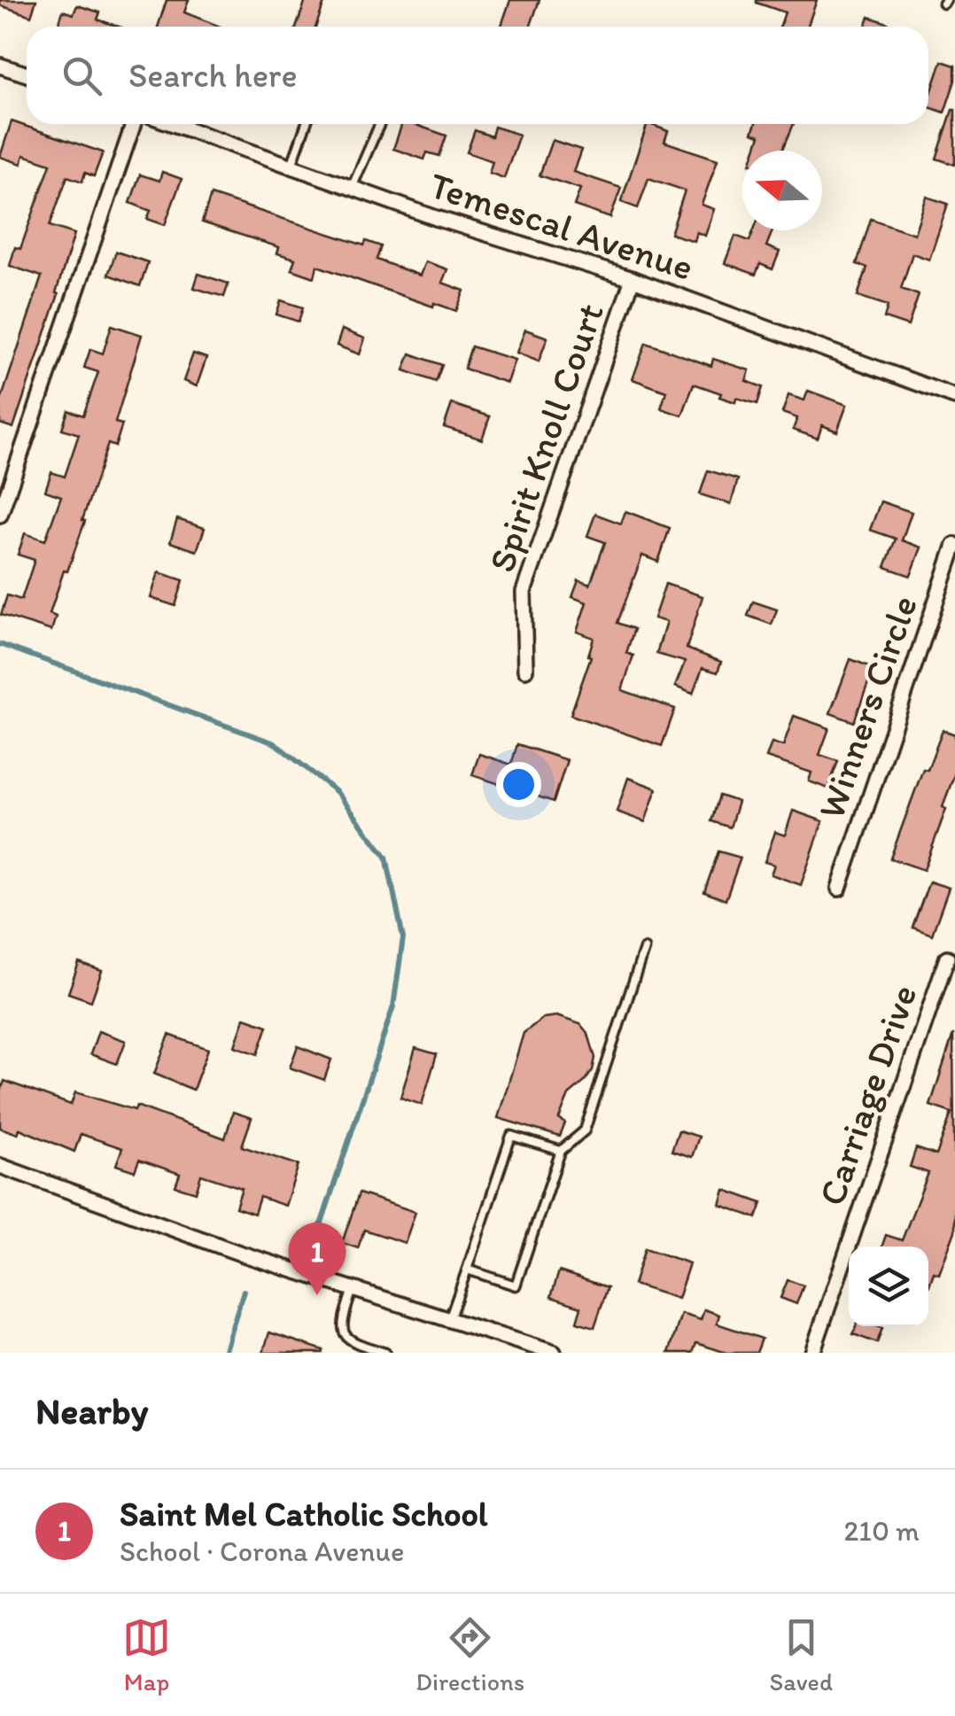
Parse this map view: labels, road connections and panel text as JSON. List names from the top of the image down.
{
  "streets": {
    "street": [
      "Temescal Avenue",
      "Spirit Knoll Court",
      "Winners Circle",
      "Carriage Drive"
    ]
  },
  "crossings": [
    ["Temescal Avenue", "Spirit Knoll Court"]
  ],
  "north": "left",
  "page": {
    "search": "Search here",
    "pins": "1",
    "heading": "Nearby",
    "list": [
      {
        "mark": "1",
        "name": "Saint Mel Catholic School",
        "note": "School · Corona Avenue",
        "value": "210 m"
      }
    ],
    "nav": ["Map", "Directions", "Saved"]
  }
}
